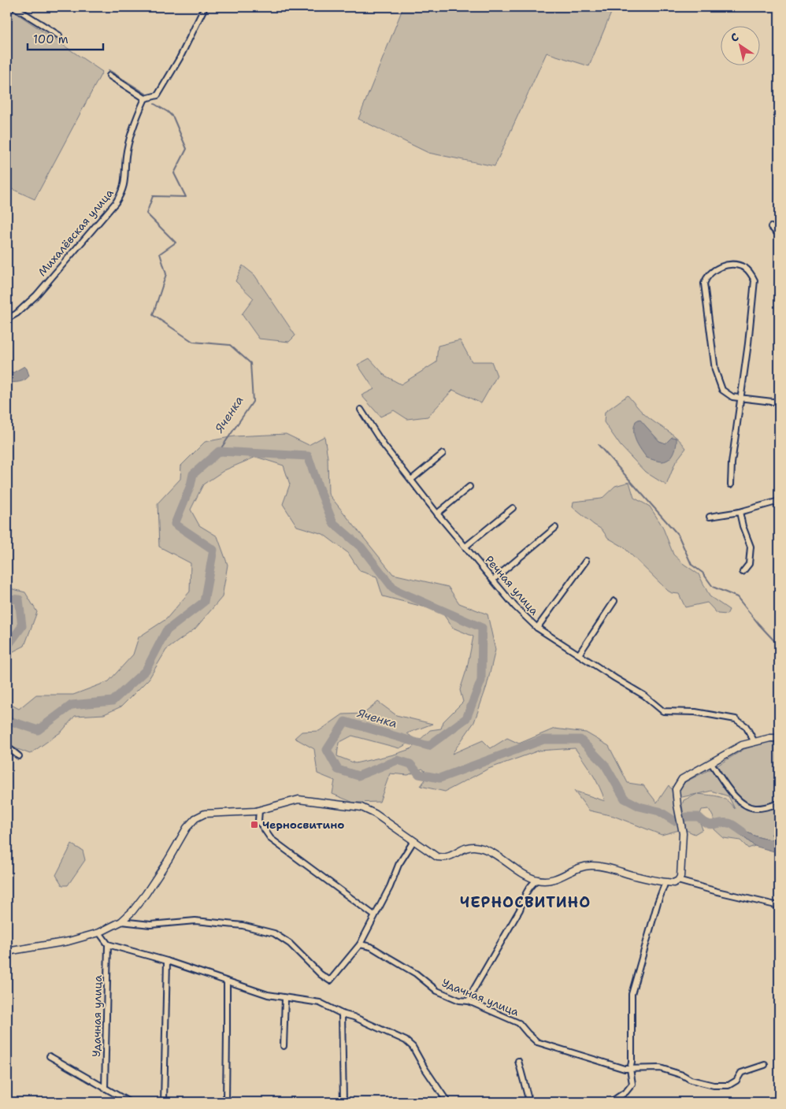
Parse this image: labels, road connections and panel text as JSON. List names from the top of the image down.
{
  "streets": {
    "street": ["Михалёвская улица", "Речная улица", "Удачная улица"]
  },
  "districts": ["ЧЕРНОСВИТИНО"],
  "water": ["Яченка"],
  "places": {
    "transit": ["Черносвитино"]
  },
  "scale_bar": "100 m",
  "north": "top left"
}
